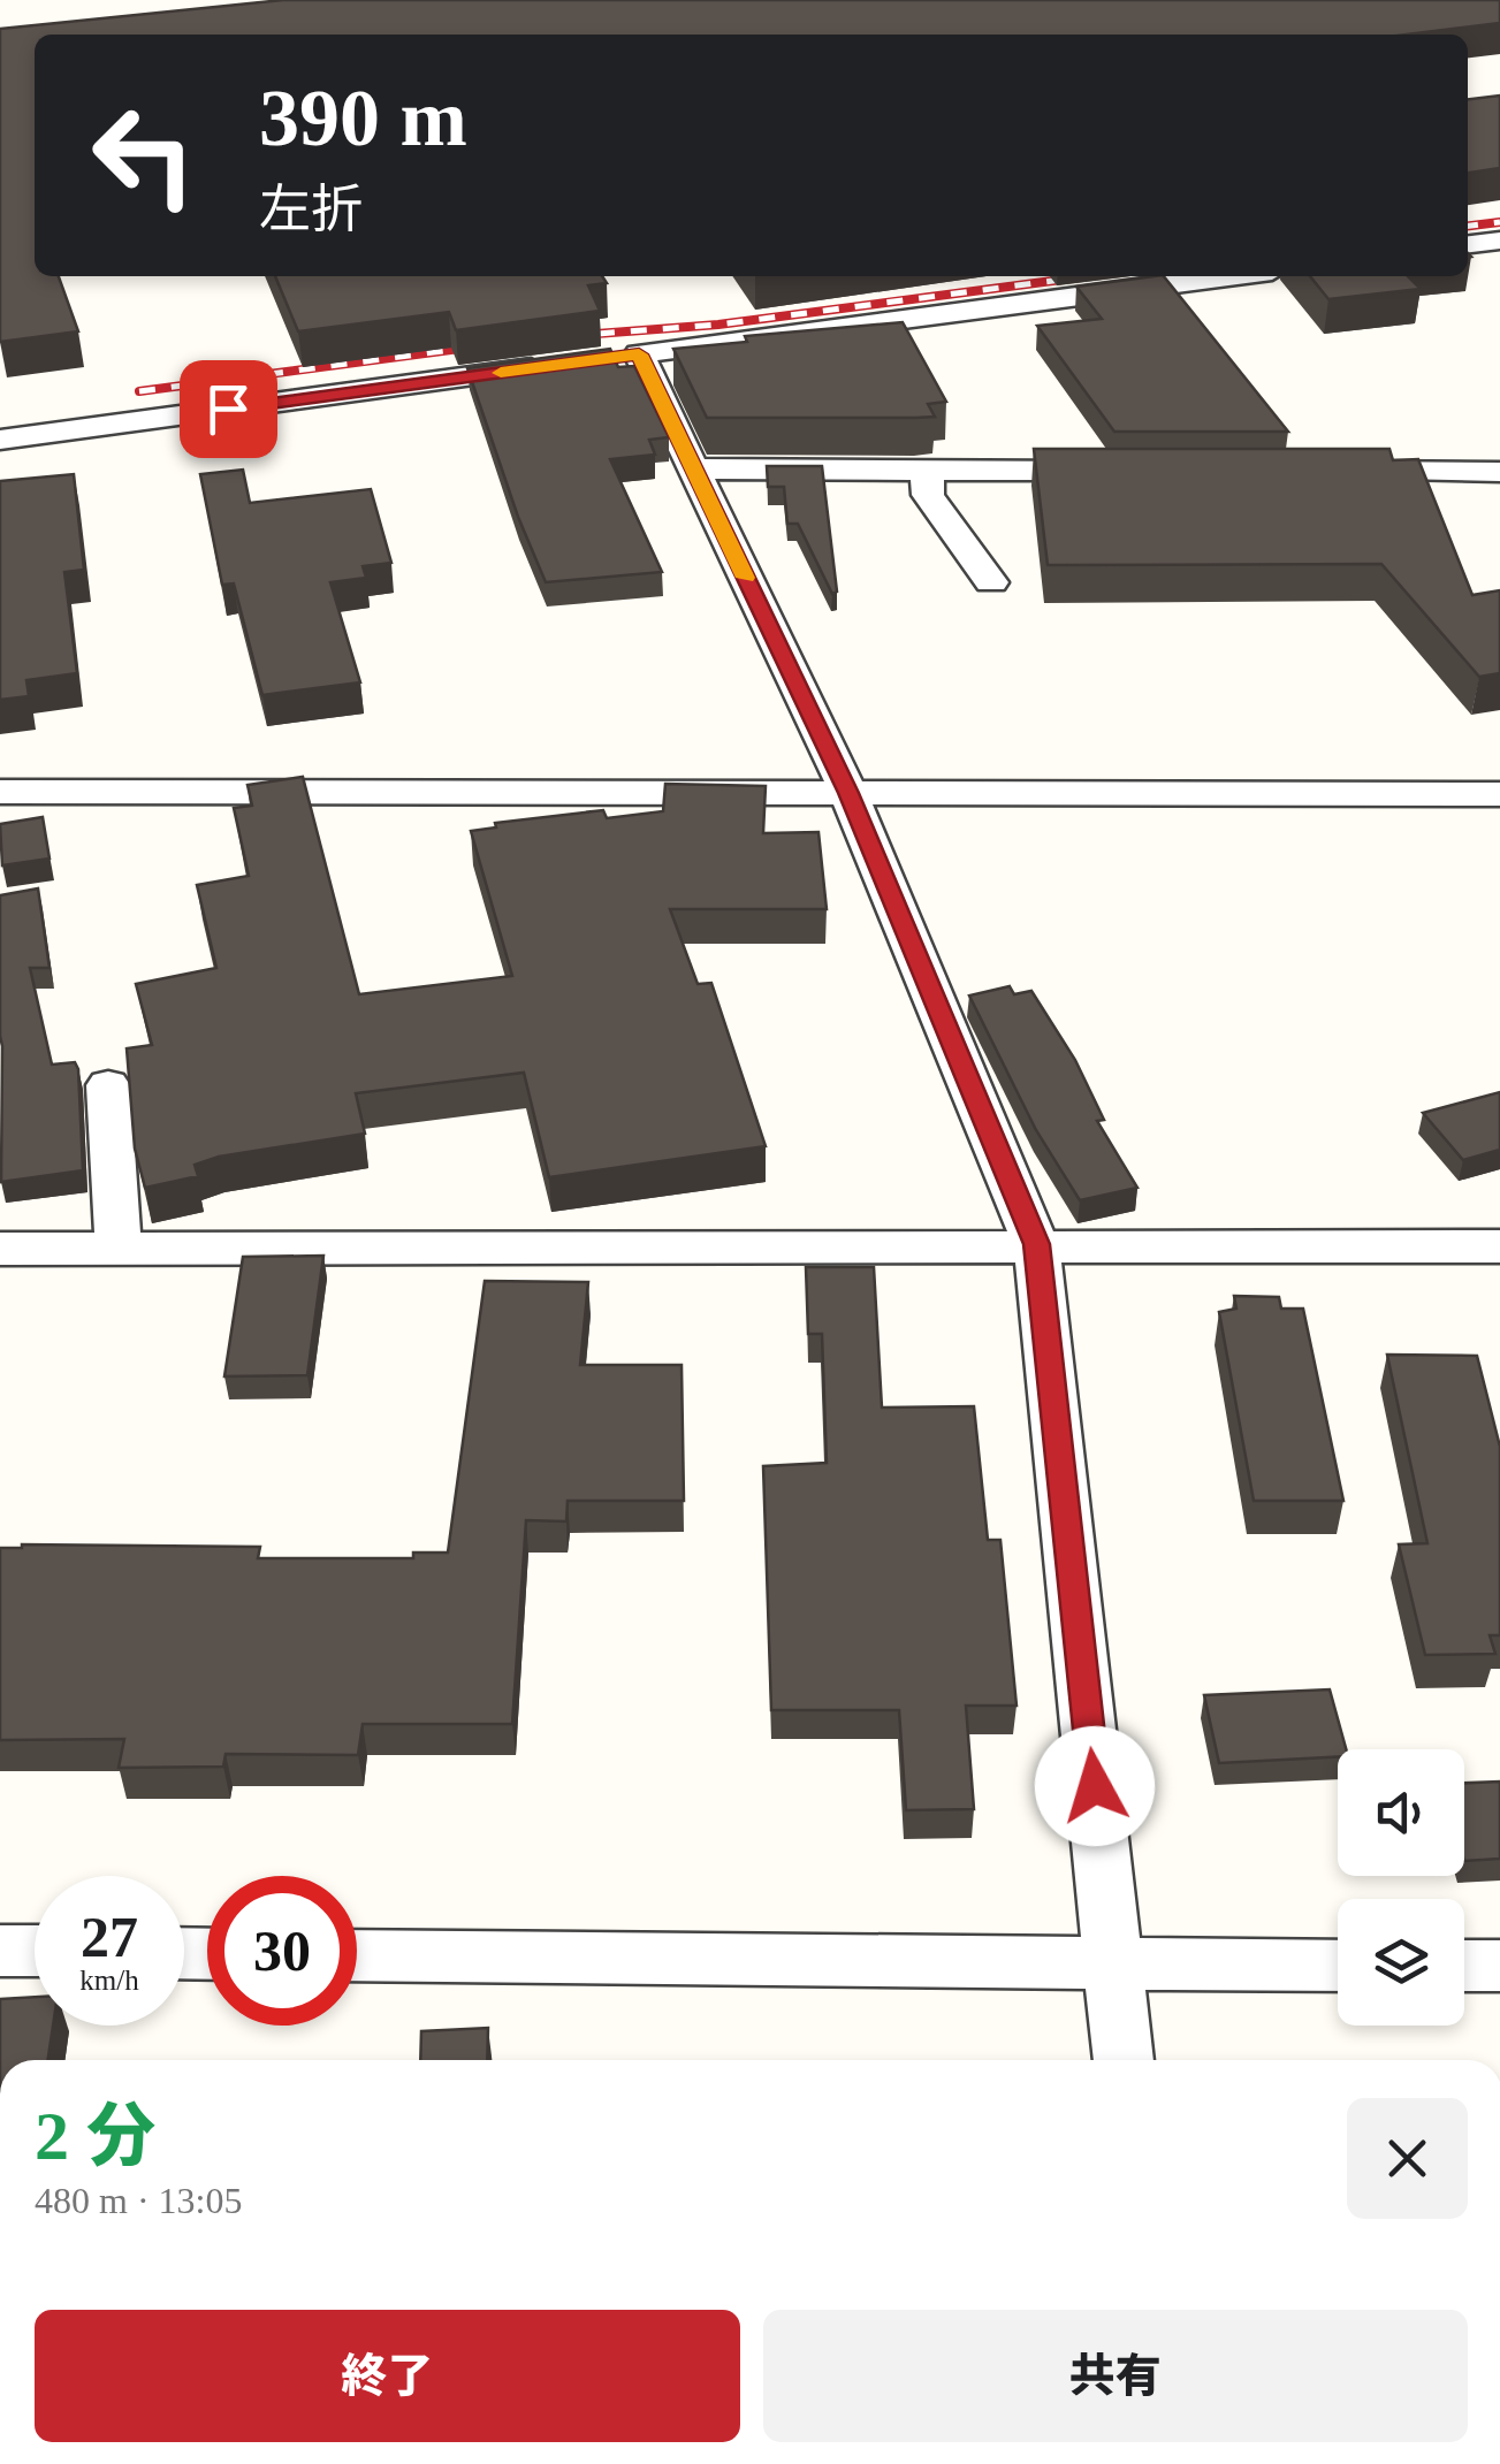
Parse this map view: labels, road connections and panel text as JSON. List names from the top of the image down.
{
  "page": {
    "turn": ["390 m", "左折"],
    "speed": "27 km/h",
    "limit": "30",
    "heading": ["2 分", "480 m · 13:05"],
    "buttons": ["終了", "共有"]
  }
}
